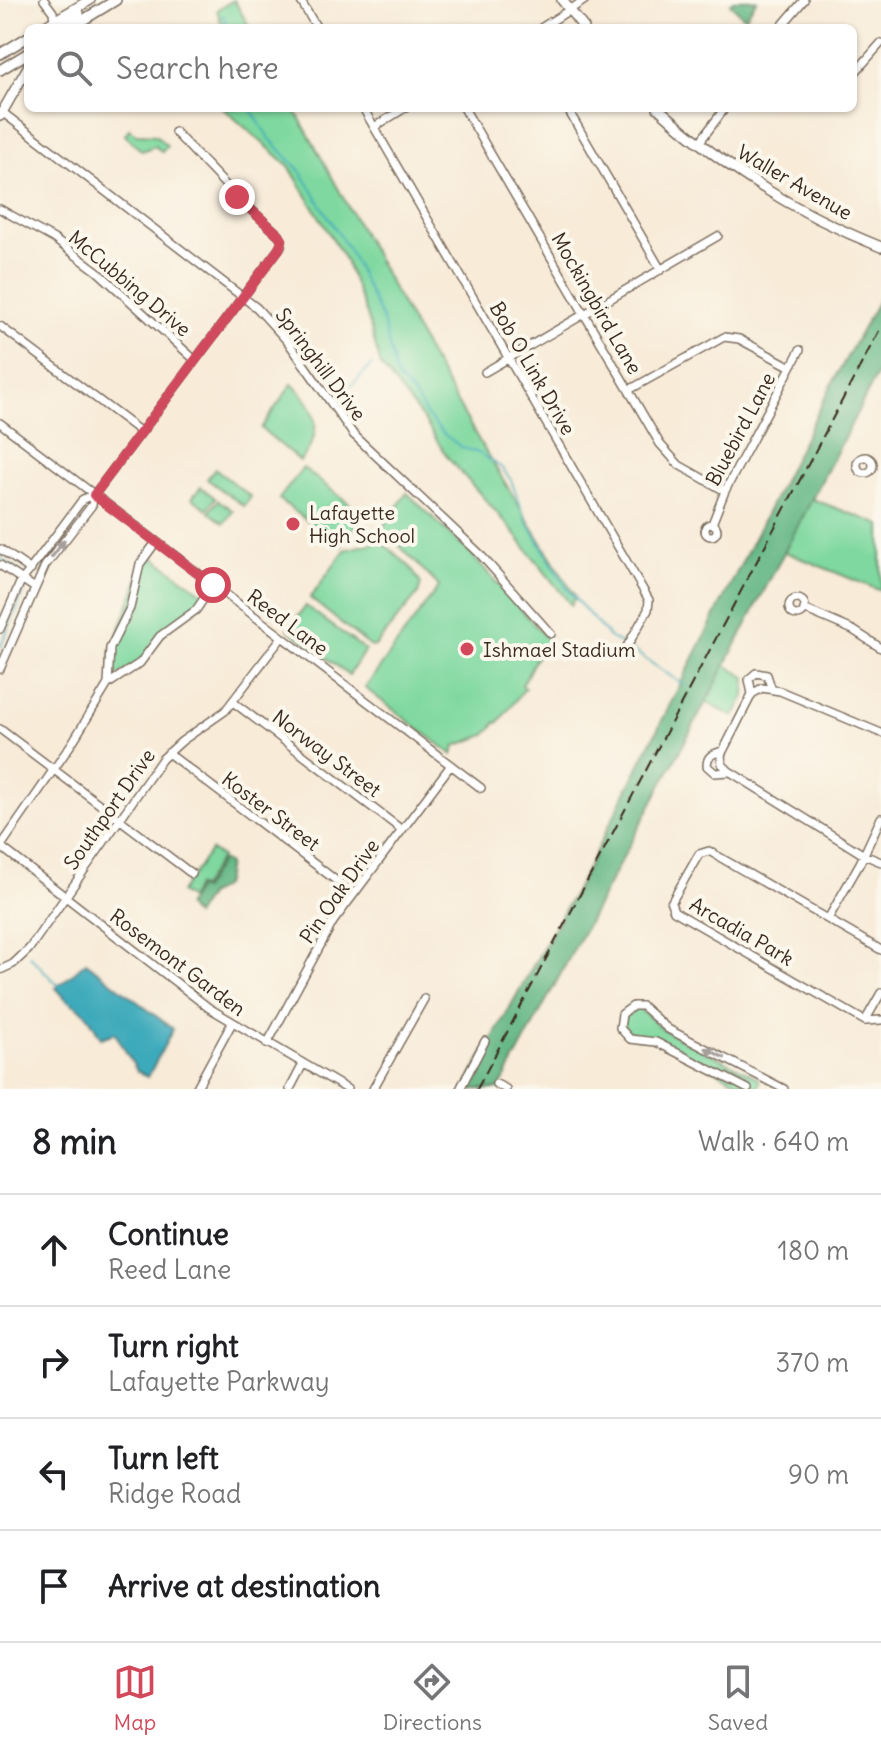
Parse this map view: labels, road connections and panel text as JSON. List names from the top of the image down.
{
  "streets": {
    "main road": ["Waller Avenue"],
    "street": [
      "McCubbing Drive",
      "Mockingbird Lane",
      "Springhill Drive",
      "Bob O Link Drive",
      "Bluebird Lane",
      "Reed Lane",
      "Norway Street",
      "Southport Drive",
      "Koster Street",
      "Pin Oak Drive",
      "Arcadia Park",
      "Rosemont Garden"
    ]
  },
  "crossings": [
    ["Mockingbird Lane", "Bluebird Lane"],
    ["Reed Lane", "Southport Drive"],
    ["Reed Lane", "Pin Oak Drive"],
    ["Norway Street", "Southport Drive"],
    ["Norway Street", "Pin Oak Drive"],
    ["Southport Drive", "Koster Street"],
    ["Southport Drive", "Rosemont Garden"],
    ["Koster Street", "Pin Oak Drive"],
    ["Pin Oak Drive", "Rosemont Garden"]
  ],
  "places": ["Lafayette High School", "Ishmael Stadium"],
  "page": {
    "search": "Search here",
    "heading": ["8 min", "Walk · 640 m"],
    "list": [
      ["Continue", "Reed Lane", "180 m"],
      ["Turn right", "Lafayette Parkway", "370 m"],
      ["Turn left", "Ridge Road", "90 m"],
      "Arrive at destination"
    ],
    "nav": ["Map", "Directions", "Saved"]
  }
}
